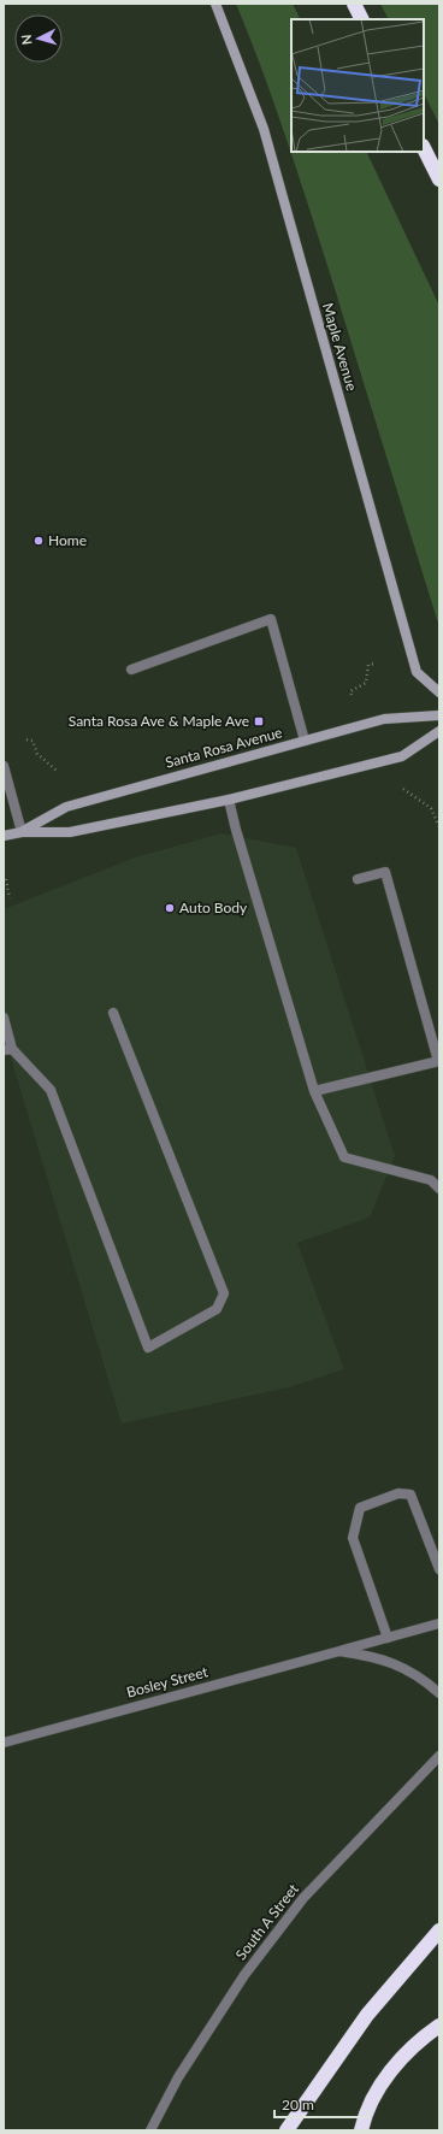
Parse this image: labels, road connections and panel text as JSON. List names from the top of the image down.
{
  "streets": {
    "main road": ["Maple Avenue", "Santa Rosa Avenue"],
    "street": ["Bosley Street", "South A Street"]
  },
  "places": {
    "other": ["Home", "Auto Body"],
    "transit": ["Santa Rosa Ave & Maple Ave"]
  },
  "scale_bar": "20 m",
  "north": "left"
}
